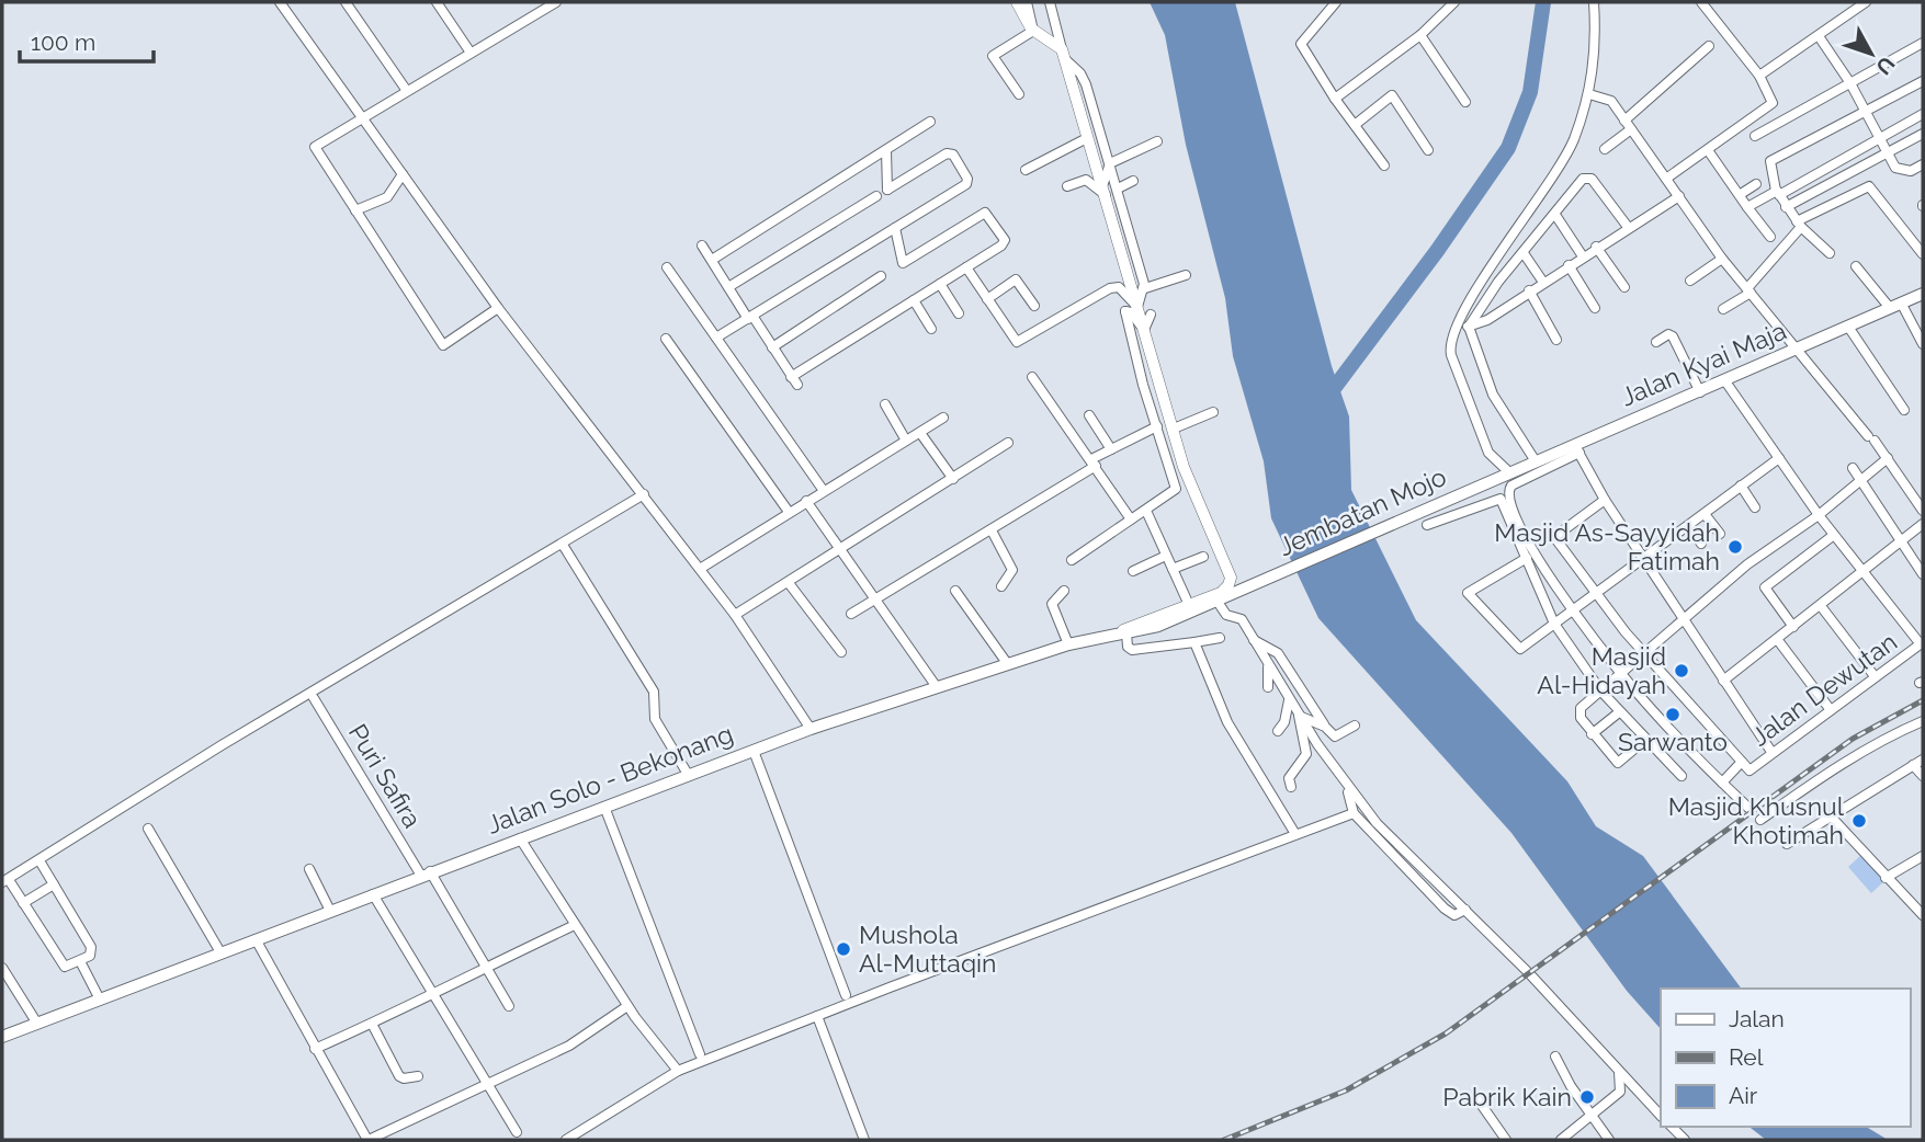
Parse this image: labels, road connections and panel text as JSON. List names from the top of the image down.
{
  "streets": {
    "main road": ["Jalan Kyai Maja", "Jembatan Mojo", "Jalan Solo - Bekonang"],
    "street": ["Jalan Dewutan", "Puri Safira"]
  },
  "crossings": [
    ["Jalan Kyai Maja", "Jembatan Mojo"],
    ["Jembatan Mojo", "Jalan Solo - Bekonang"],
    ["Puri Safira", "Jalan Solo - Bekonang"]
  ],
  "places": [
    "Masjid As-Sayyidah Fatimah",
    "Masjid Al-Hidayah",
    "Sarwanto",
    "Masjid Khusnul Khotimah",
    "Mushola Al-Muttaqin",
    "Pabrik Kain"
  ],
  "legend": ["Jalan", "Rel", "Air"],
  "scale_bar": "100 m",
  "north": "bottom right"
}
